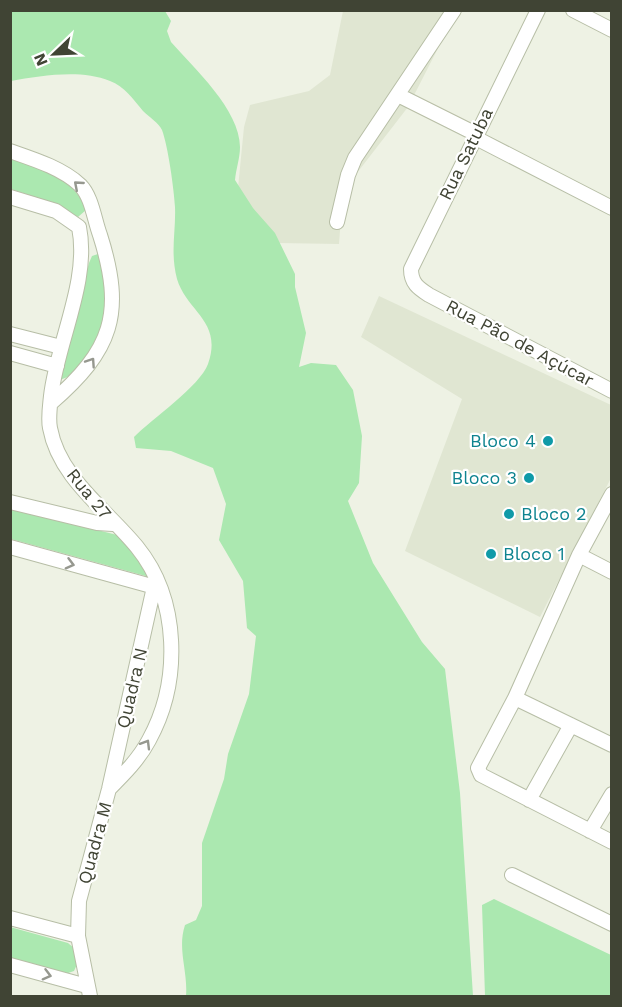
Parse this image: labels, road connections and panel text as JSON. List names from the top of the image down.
{
  "streets": {
    "street": [
      "Rua Satuba",
      "Rua Pão de Açúcar",
      "Rua 27",
      "Quadra N",
      "Quadra M"
    ]
  },
  "crossings": [
    ["Rua Satuba", "Rua Pão de Açúcar"],
    ["Rua 27", "Quadra N"],
    ["Rua 27", "Quadra M"],
    ["Quadra N", "Quadra M"]
  ],
  "places": [
    "Bloco 4",
    "Bloco 3",
    "Bloco 2",
    "Bloco 1"
  ],
  "north": "bottom left"
}
